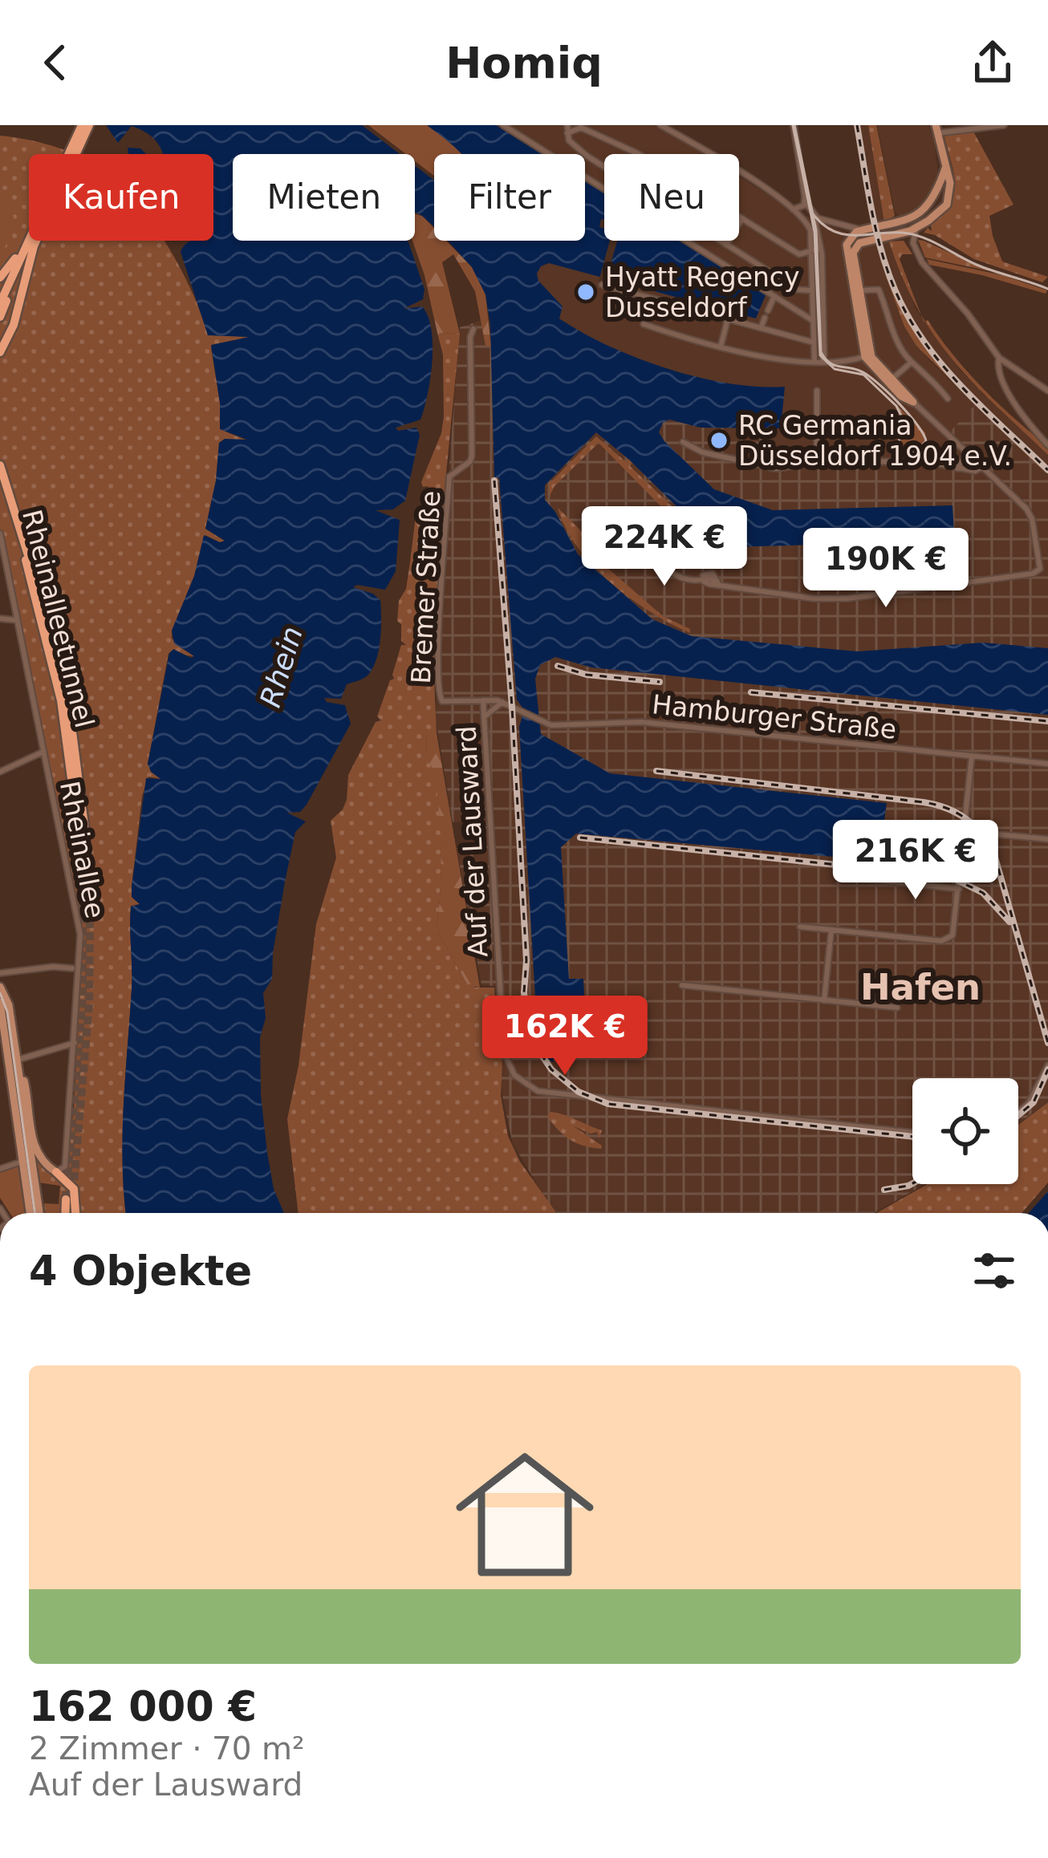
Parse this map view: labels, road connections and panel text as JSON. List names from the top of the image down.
{
  "streets": {
    "highway": ["Rheinalleetunnel"],
    "street": [
      "Bremer Straße",
      "Hamburger Straße",
      "Auf der Lausward",
      "Rheinallee"
    ]
  },
  "crossings": [
    ["Bremer Straße", "Hamburger Straße"],
    ["Bremer Straße", "Auf der Lausward"],
    ["Hamburger Straße", "Auf der Lausward"]
  ],
  "districts": ["Hafen"],
  "water": ["Rhein"],
  "places": ["Hyatt Regency Dusseldorf", "RC Germania Düsseldorf 1904 e.V."],
  "page": {
    "header": "Homiq",
    "chip": [
      "Kaufen",
      "Mieten",
      "Filter",
      "Neu"
    ],
    "price": [
      "224K €",
      "190K €",
      "216K €",
      "162K €"
    ],
    "heading": "4 Objekte",
    "list": [
      {
        "name": "162 000 €",
        "note": "2 Zimmer · 70 m² · Auf der Lausward"
      }
    ]
  }
}
